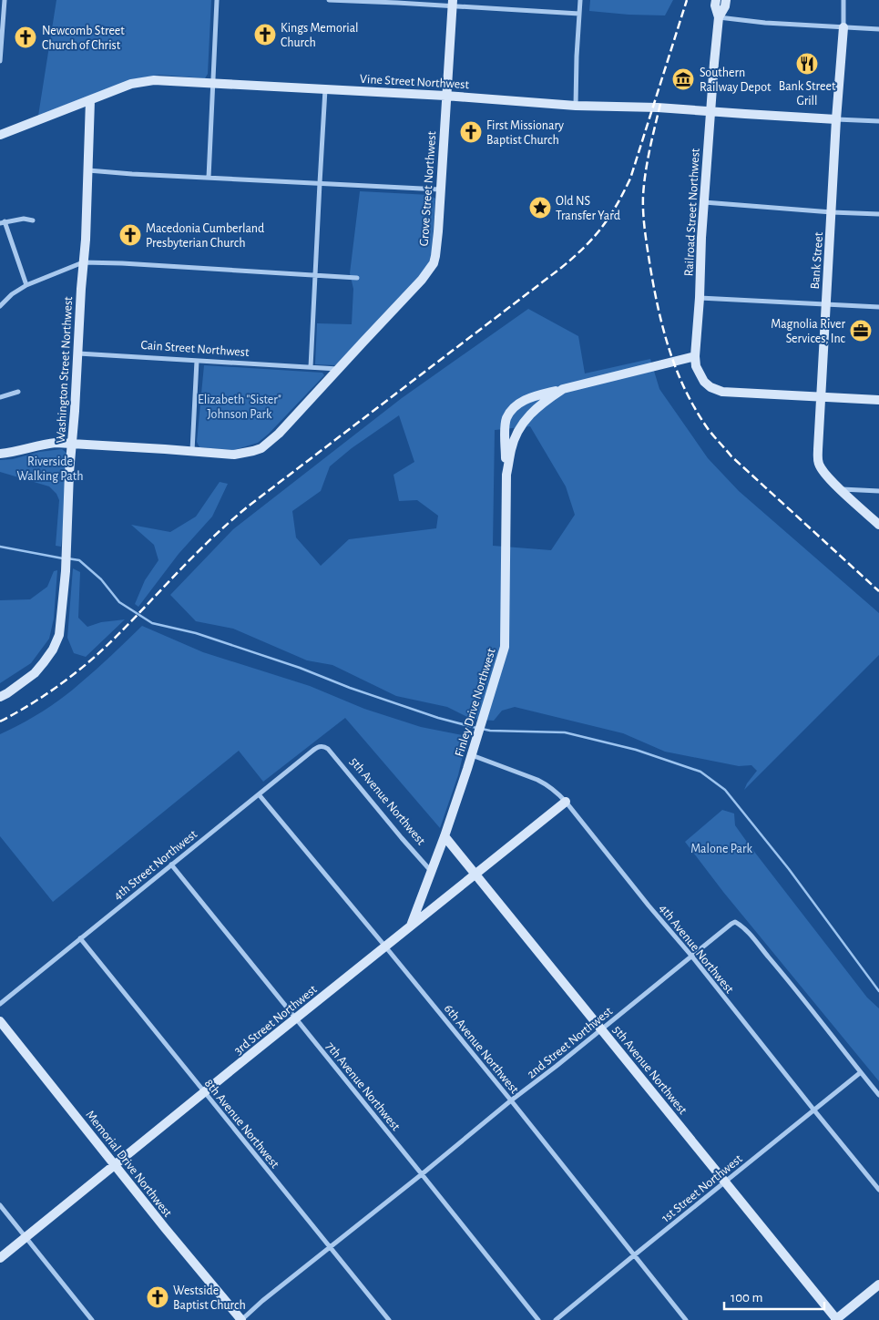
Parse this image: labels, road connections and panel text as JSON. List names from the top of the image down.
{
  "streets": {
    "street": [
      "Vine Street Northwest",
      "Grove Street Northwest",
      "Railroad Street Northwest",
      "Bank Street",
      "Cain Street Northwest",
      "Washington Street Northwest",
      "Finley Drive Northwest",
      "5th Avenue Northwest",
      "4th Street Northwest",
      "4th Avenue Northwest",
      "3rd Street Northwest",
      "2nd Street Northwest",
      "6th Avenue Northwest",
      "7th Avenue Northwest",
      "8th Avenue Northwest",
      "Memorial Drive Northwest",
      "1st Street Northwest"
    ]
  },
  "crossings": [
    ["Vine Street Northwest", "Grove Street Northwest"],
    ["Vine Street Northwest", "Railroad Street Northwest"],
    ["Vine Street Northwest", "Bank Street"],
    ["Vine Street Northwest", "Washington Street Northwest"],
    ["Grove Street Northwest", "Cain Street Northwest"],
    ["Grove Street Northwest", "Washington Street Northwest"],
    ["Railroad Street Northwest", "Bank Street"],
    ["Railroad Street Northwest", "Finley Drive Northwest"],
    ["Cain Street Northwest", "Washington Street Northwest"],
    ["Finley Drive Northwest", "5th Avenue Northwest"],
    ["Finley Drive Northwest", "4th Avenue Northwest"],
    ["Finley Drive Northwest", "3rd Street Northwest"],
    ["5th Avenue Northwest", "4th Street Northwest"],
    ["5th Avenue Northwest", "3rd Street Northwest"],
    ["5th Avenue Northwest", "2nd Street Northwest"],
    ["5th Avenue Northwest", "1st Street Northwest"],
    ["4th Street Northwest", "6th Avenue Northwest"],
    ["4th Street Northwest", "7th Avenue Northwest"],
    ["4th Street Northwest", "8th Avenue Northwest"],
    ["4th Avenue Northwest", "3rd Street Northwest"],
    ["4th Avenue Northwest", "2nd Street Northwest"],
    ["4th Avenue Northwest", "1st Street Northwest"],
    ["3rd Street Northwest", "6th Avenue Northwest"],
    ["3rd Street Northwest", "7th Avenue Northwest"],
    ["3rd Street Northwest", "8th Avenue Northwest"],
    ["3rd Street Northwest", "Memorial Drive Northwest"],
    ["2nd Street Northwest", "6th Avenue Northwest"],
    ["2nd Street Northwest", "7th Avenue Northwest"],
    ["2nd Street Northwest", "8th Avenue Northwest"],
    ["2nd Street Northwest", "Memorial Drive Northwest"],
    ["2nd Street Northwest", "1st Street Northwest"],
    ["6th Avenue Northwest", "1st Street Northwest"]
  ],
  "parks": ["Elizabeth \"Sister\" Johnson Park", "Riverside Walking Path", "Malone Park"],
  "places": {
    "church": [
      "Kings Memorial Church",
      "Newcomb Street Church of Christ",
      "First Missionary Baptist Church",
      "Macedonia Cumberland Presbyterian Church",
      "Westside Baptist Church"
    ],
    "restaurant": ["Bank Street Grill"],
    "museum": ["Southern Railway Depot"],
    "place": ["Old NS Transfer Yard"],
    "office": ["Magnolia River Services, Inc"]
  },
  "scale_bar": "100 m"
}
